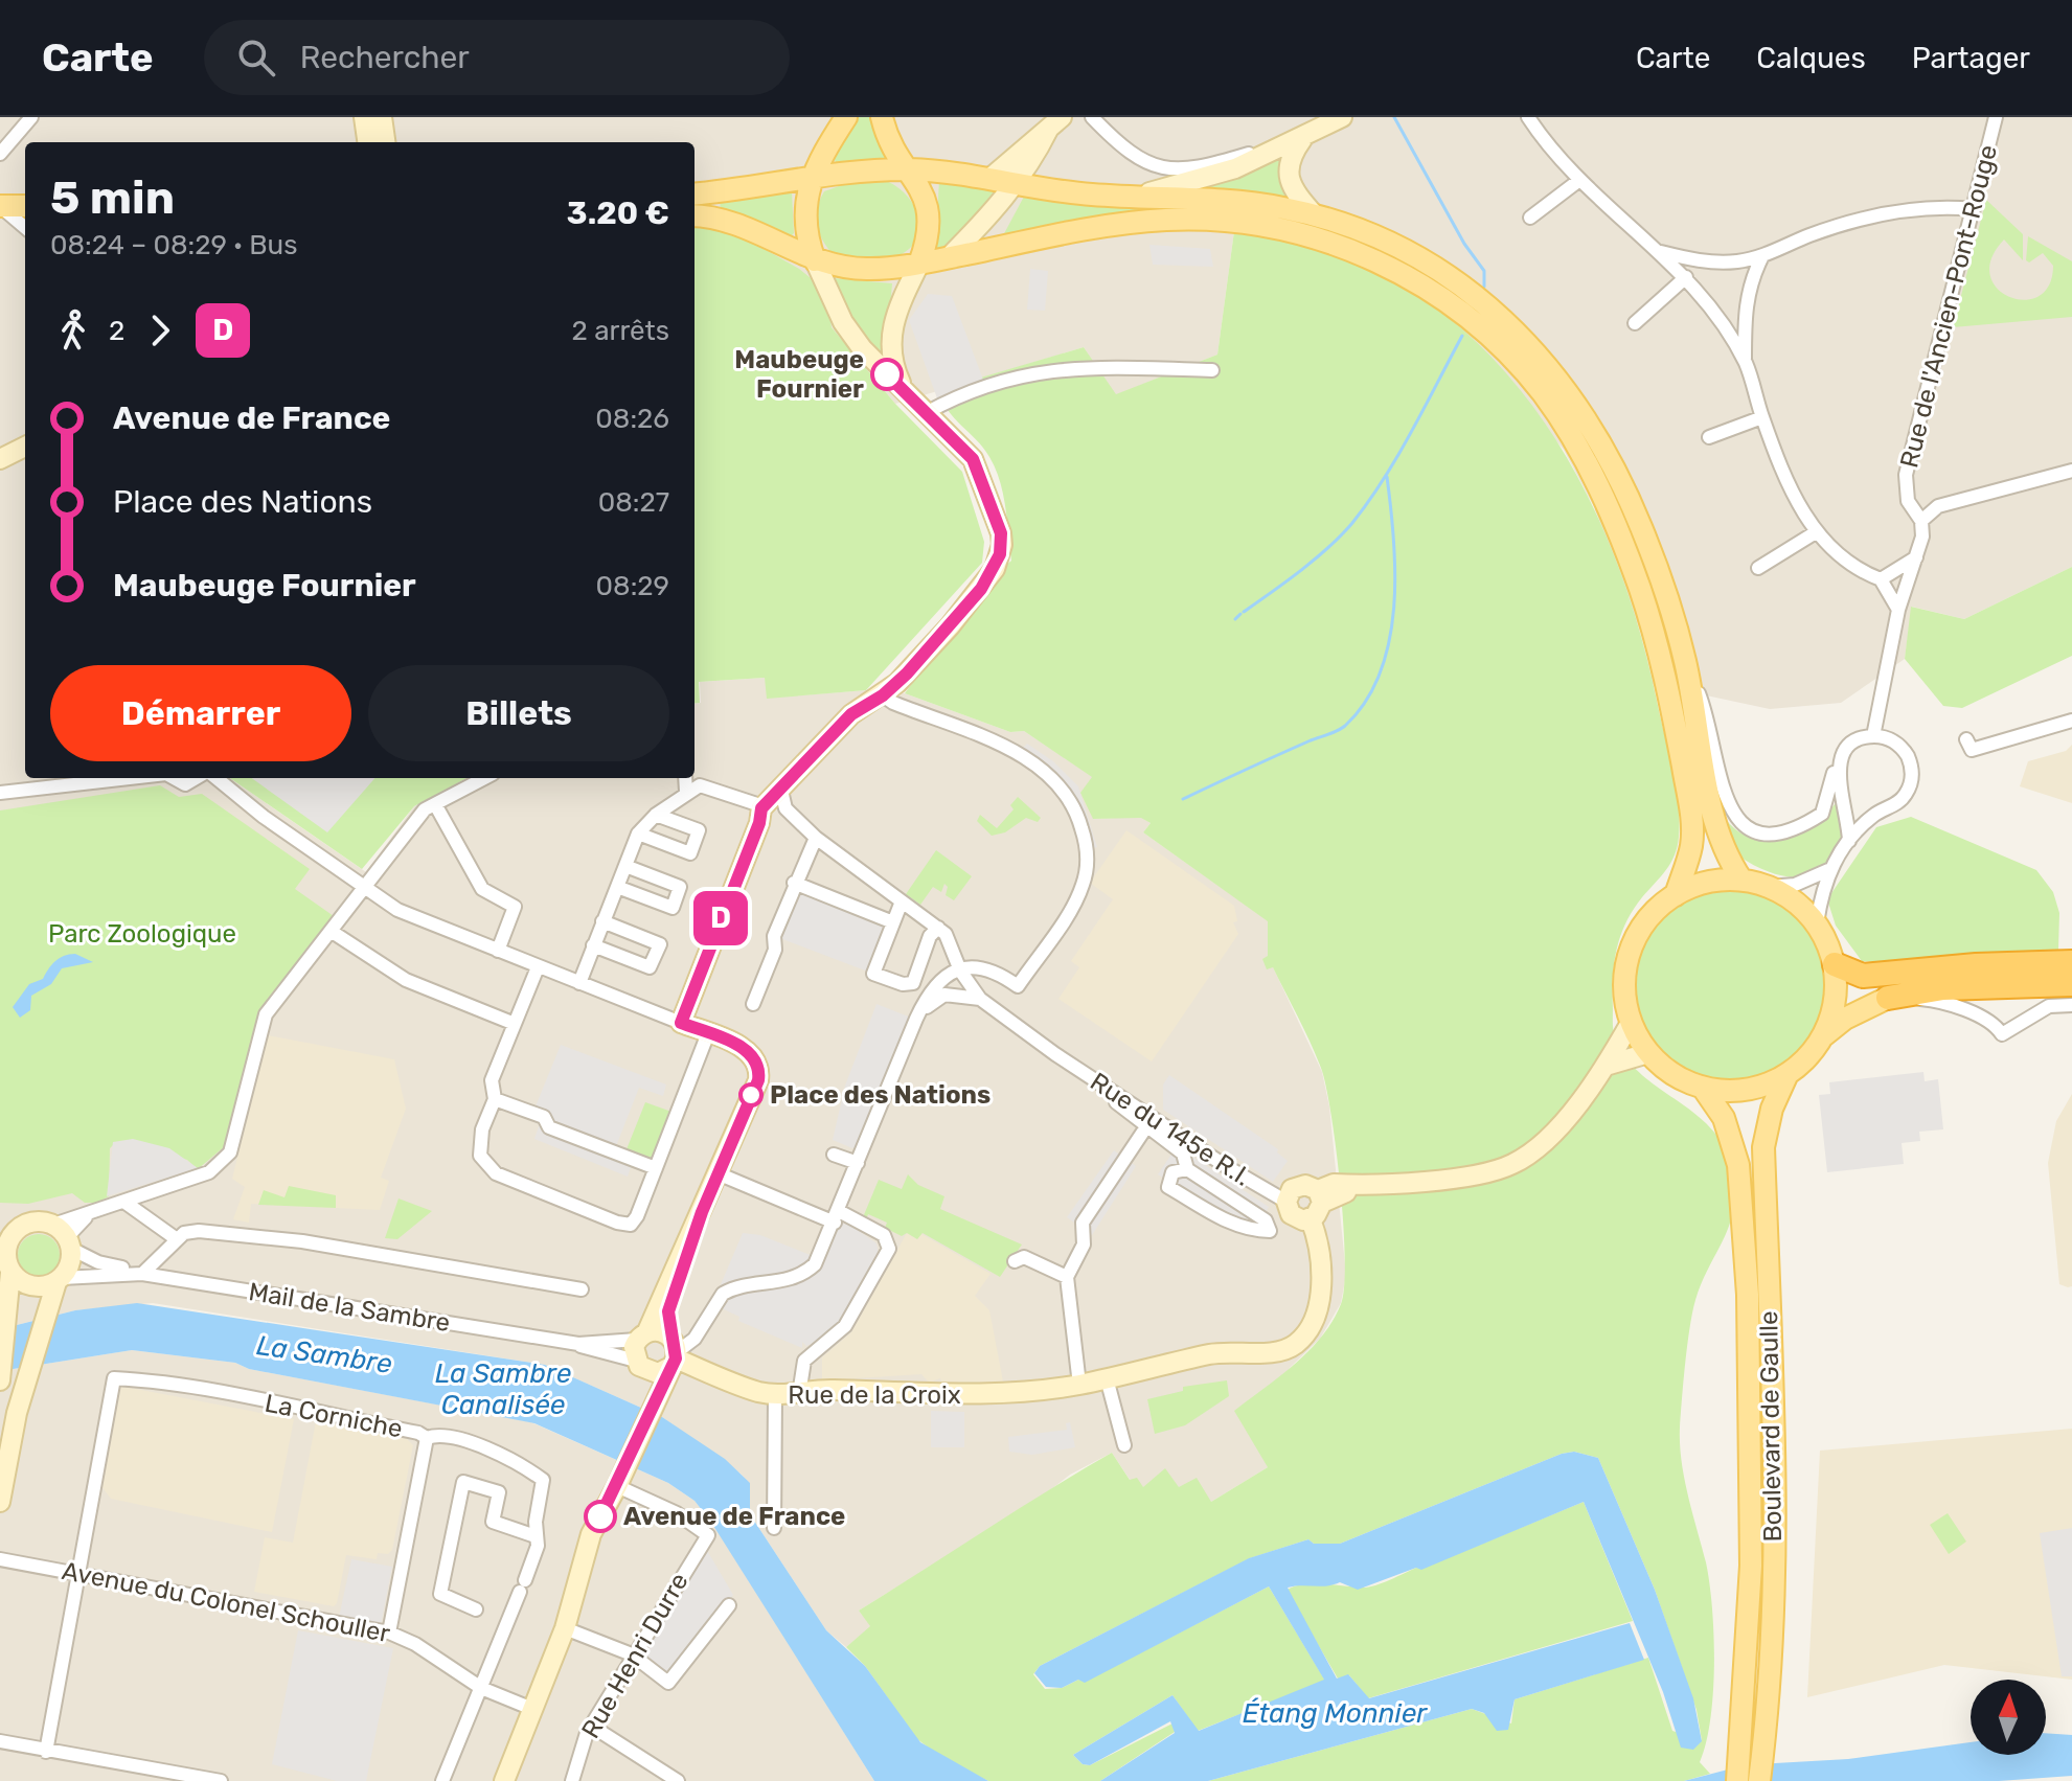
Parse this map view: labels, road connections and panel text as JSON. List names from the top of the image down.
{
  "streets": {
    "main road": ["Rue de la Croix", "Boulevard de Gaulle"],
    "street": [
      "Rue de l'Ancien-Pont-Rouge",
      "Rue du 145e R.I.",
      "Mail de la Sambre",
      "La Corniche",
      "Avenue du Colonel Schouller",
      "Rue Henri Durre"
    ]
  },
  "crossings": [
    ["Rue du 145e R.I.", "Rue de la Croix"],
    ["Mail de la Sambre", "Rue de la Croix"],
    ["La Corniche", "Avenue du Colonel Schouller"]
  ],
  "water": ["La Sambre", "La Sambre Canalisée", "Étang Monnier"],
  "parks": ["Parc Zoologique"],
  "places": ["Maubeuge Fournier", "Place des Nations", "Avenue de France"],
  "lines": ["bus line D"],
  "north": "top",
  "page": {
    "header": "Carte",
    "search": "Rechercher",
    "nav": ["Carte", "Calques", "Partager"],
    "on_map": "D",
    "heading": ["5 min", "08:24 – 08:29 · Bus", "3.20 €"],
    "legs": ["2", "D", "2 arrêts"],
    "list": [
      {
        "name": "Avenue de France",
        "value": "08:26"
      },
      {
        "name": "Place des Nations",
        "value": "08:27"
      },
      {
        "name": "Maubeuge Fournier",
        "value": "08:29"
      }
    ],
    "buttons": ["Démarrer", "Billets"]
  }
}
